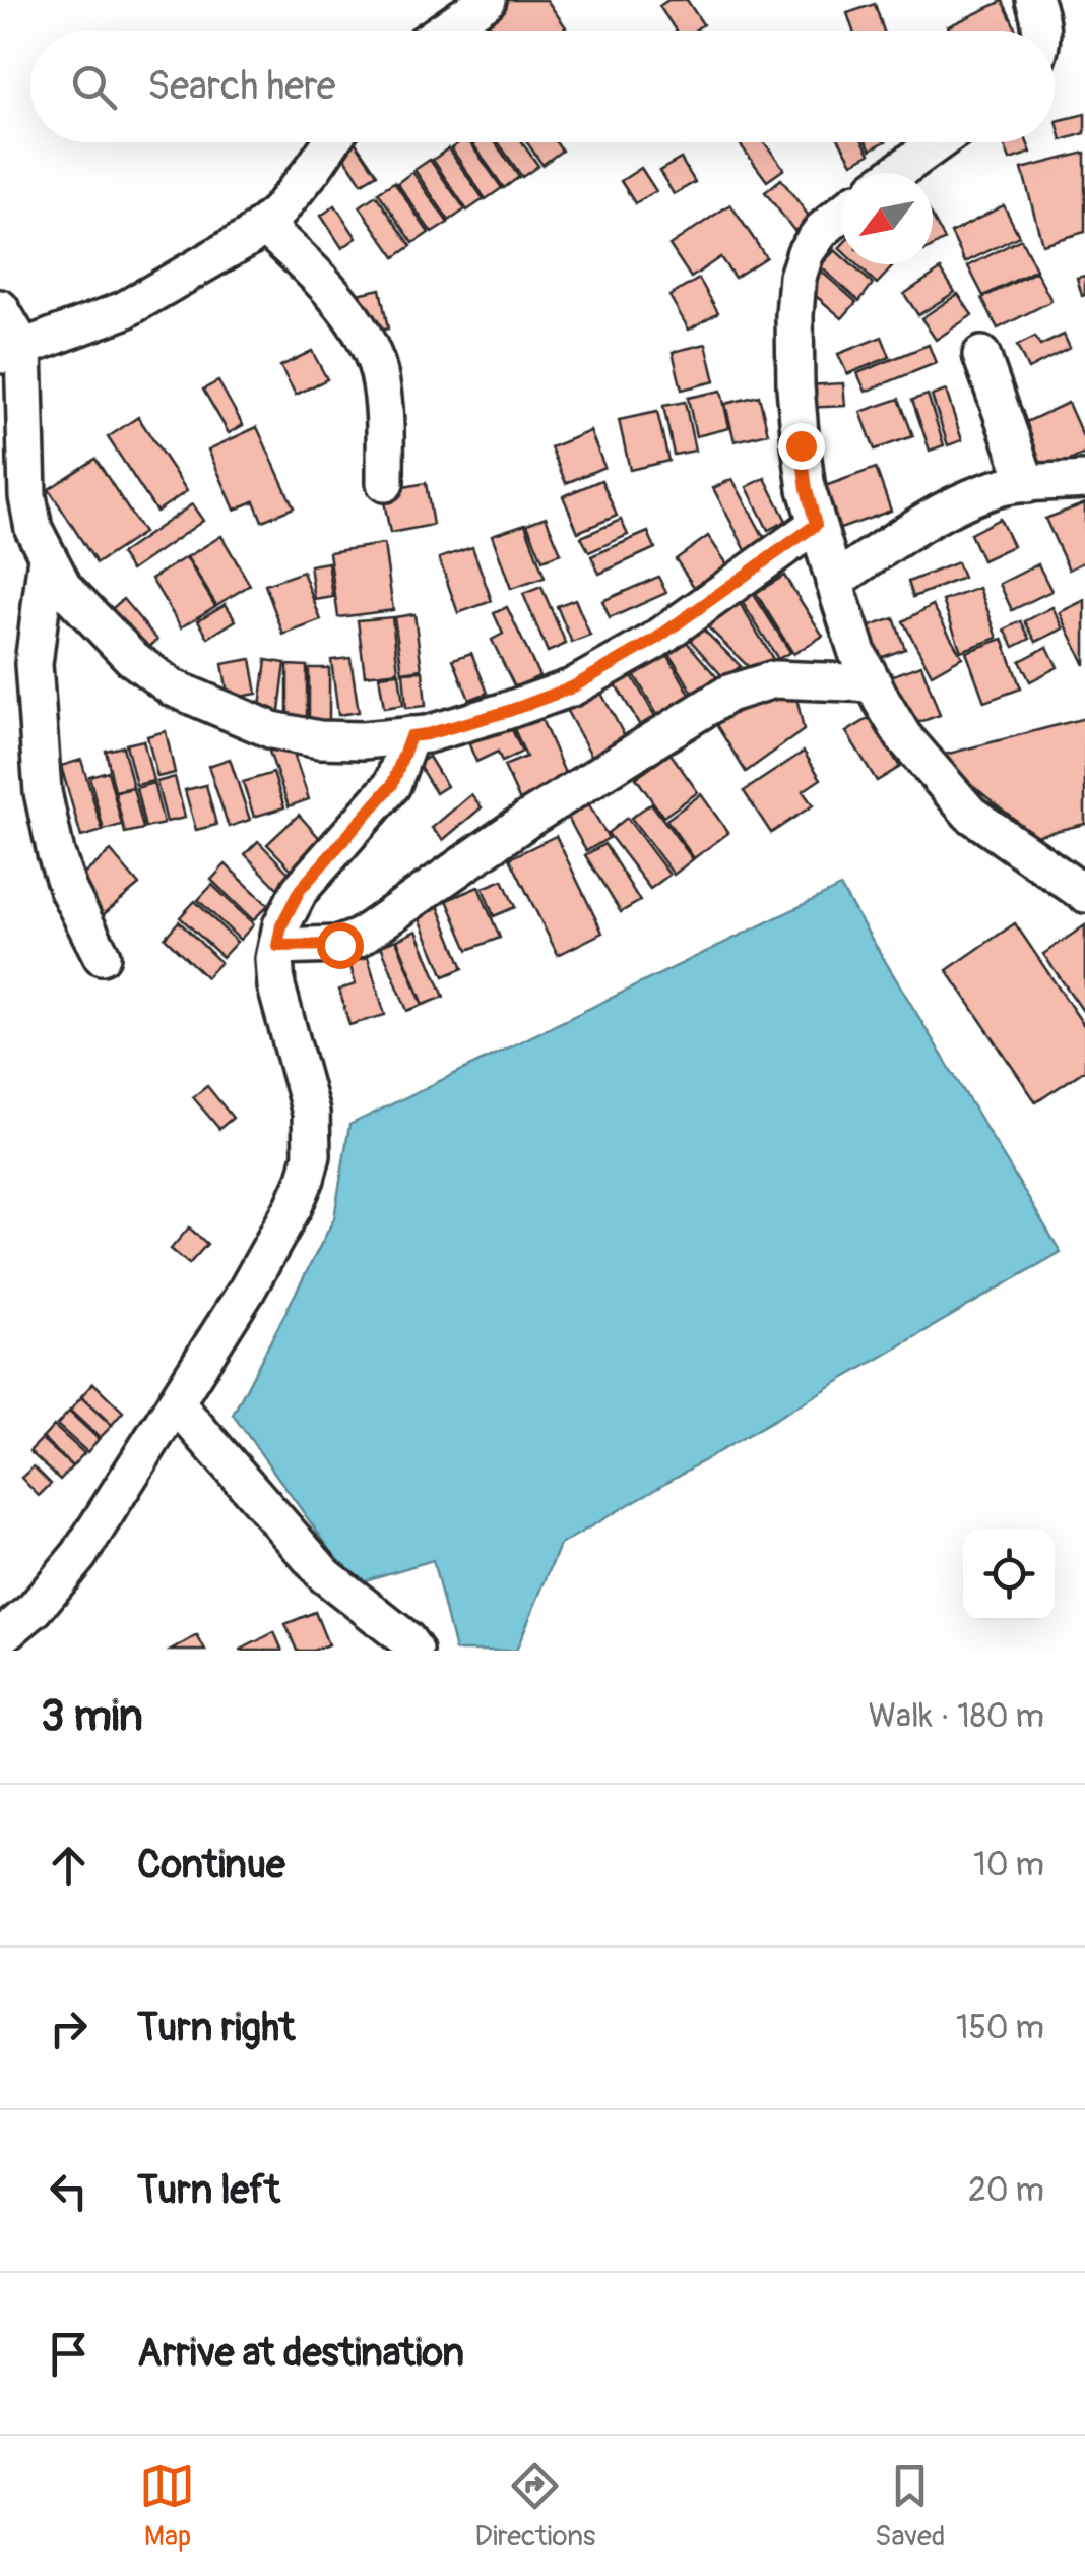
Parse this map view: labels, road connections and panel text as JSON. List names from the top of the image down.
{
  "north": "bottom left",
  "page": {
    "search": "Search here",
    "heading": ["3 min", "Walk · 180 m"],
    "list": [
      ["Continue", "10 m"],
      ["Turn right", "150 m"],
      ["Turn left", "20 m"],
      "Arrive at destination"
    ],
    "nav": ["Map", "Directions", "Saved"]
  }
}
